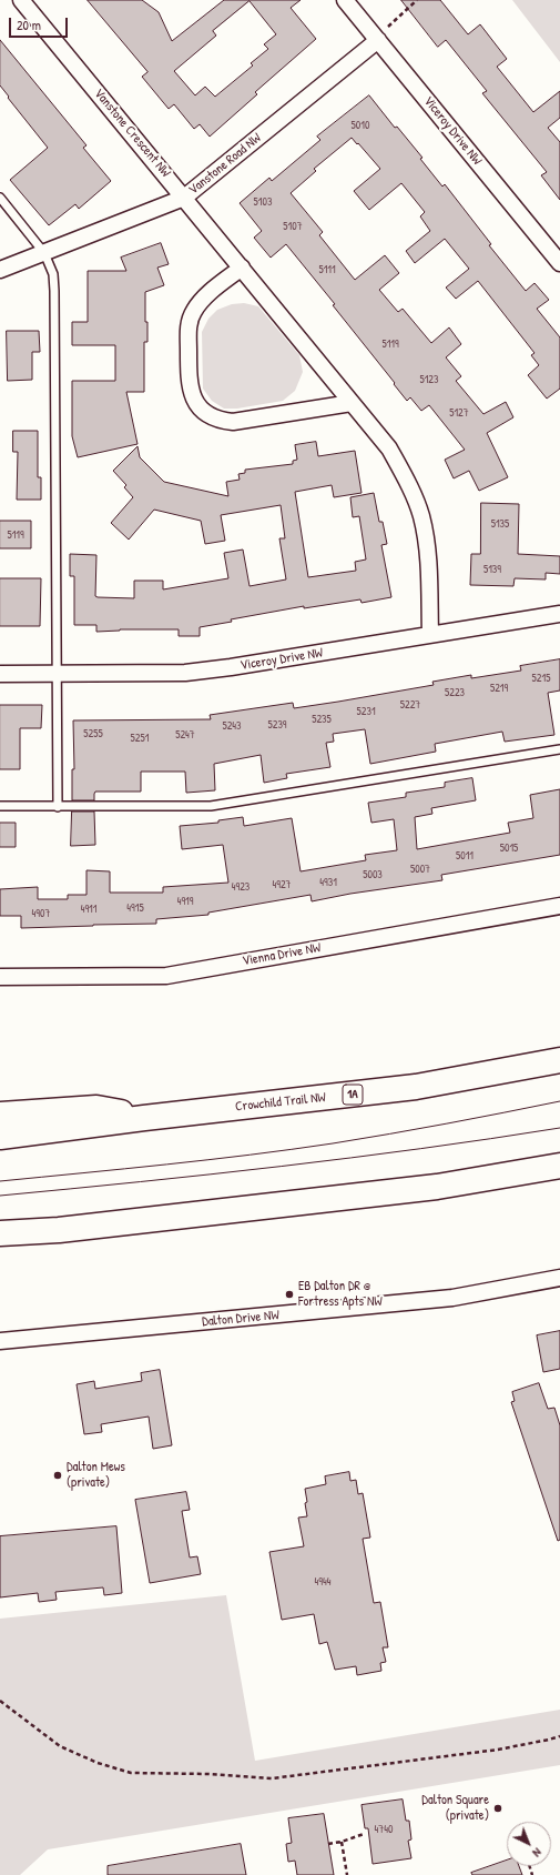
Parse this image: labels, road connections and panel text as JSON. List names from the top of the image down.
{
  "streets": {
    "highway": ["1A", "Crowchild Trail NW"],
    "street": [
      "Viceroy Drive NW",
      "Vanstone Crescent NW",
      "Vanstone Road NW",
      "Vienna Drive NW",
      "Dalton Drive NW"
    ]
  },
  "crossings": [
    ["Viceroy Drive NW", "Vanstone Crescent NW"],
    ["Viceroy Drive NW", "Vanstone Road NW"],
    ["Vanstone Crescent NW", "Vanstone Road NW"]
  ],
  "places": ["EB Dalton DR @ Fortress Apts NW", "Dalton Mews (private)", "Dalton Square (private)"],
  "house_numbers": [
    "5010",
    "5103",
    "5107",
    "5111",
    "5119",
    "5123",
    "5127",
    "5135",
    "5119",
    "5139",
    "5215",
    "5219",
    "5223",
    "5227",
    "5231",
    "5235",
    "5239",
    "5243",
    "5255",
    "5247",
    "5251",
    "5015",
    "5011",
    "5007",
    "5003",
    "4931",
    "4927",
    "4923",
    "4919",
    "4915",
    "4911",
    "4907",
    "4944",
    "4740"
  ],
  "scale_bar": "20 m",
  "north": "bottom right"
}
